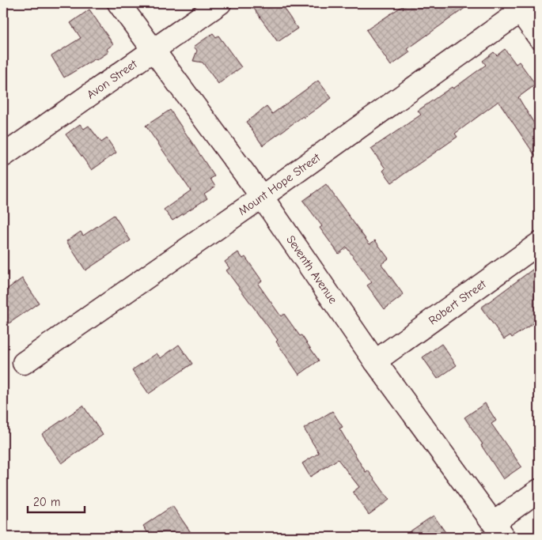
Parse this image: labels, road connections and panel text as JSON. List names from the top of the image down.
{
  "streets": {
    "street": [
      "Avon Street",
      "Mount Hope Street",
      "Seventh Avenue",
      "Robert Street"
    ]
  },
  "crossings": [
    ["Avon Street", "Seventh Avenue"],
    ["Mount Hope Street", "Seventh Avenue"],
    ["Seventh Avenue", "Robert Street"]
  ],
  "scale_bar": "20 m"
}
